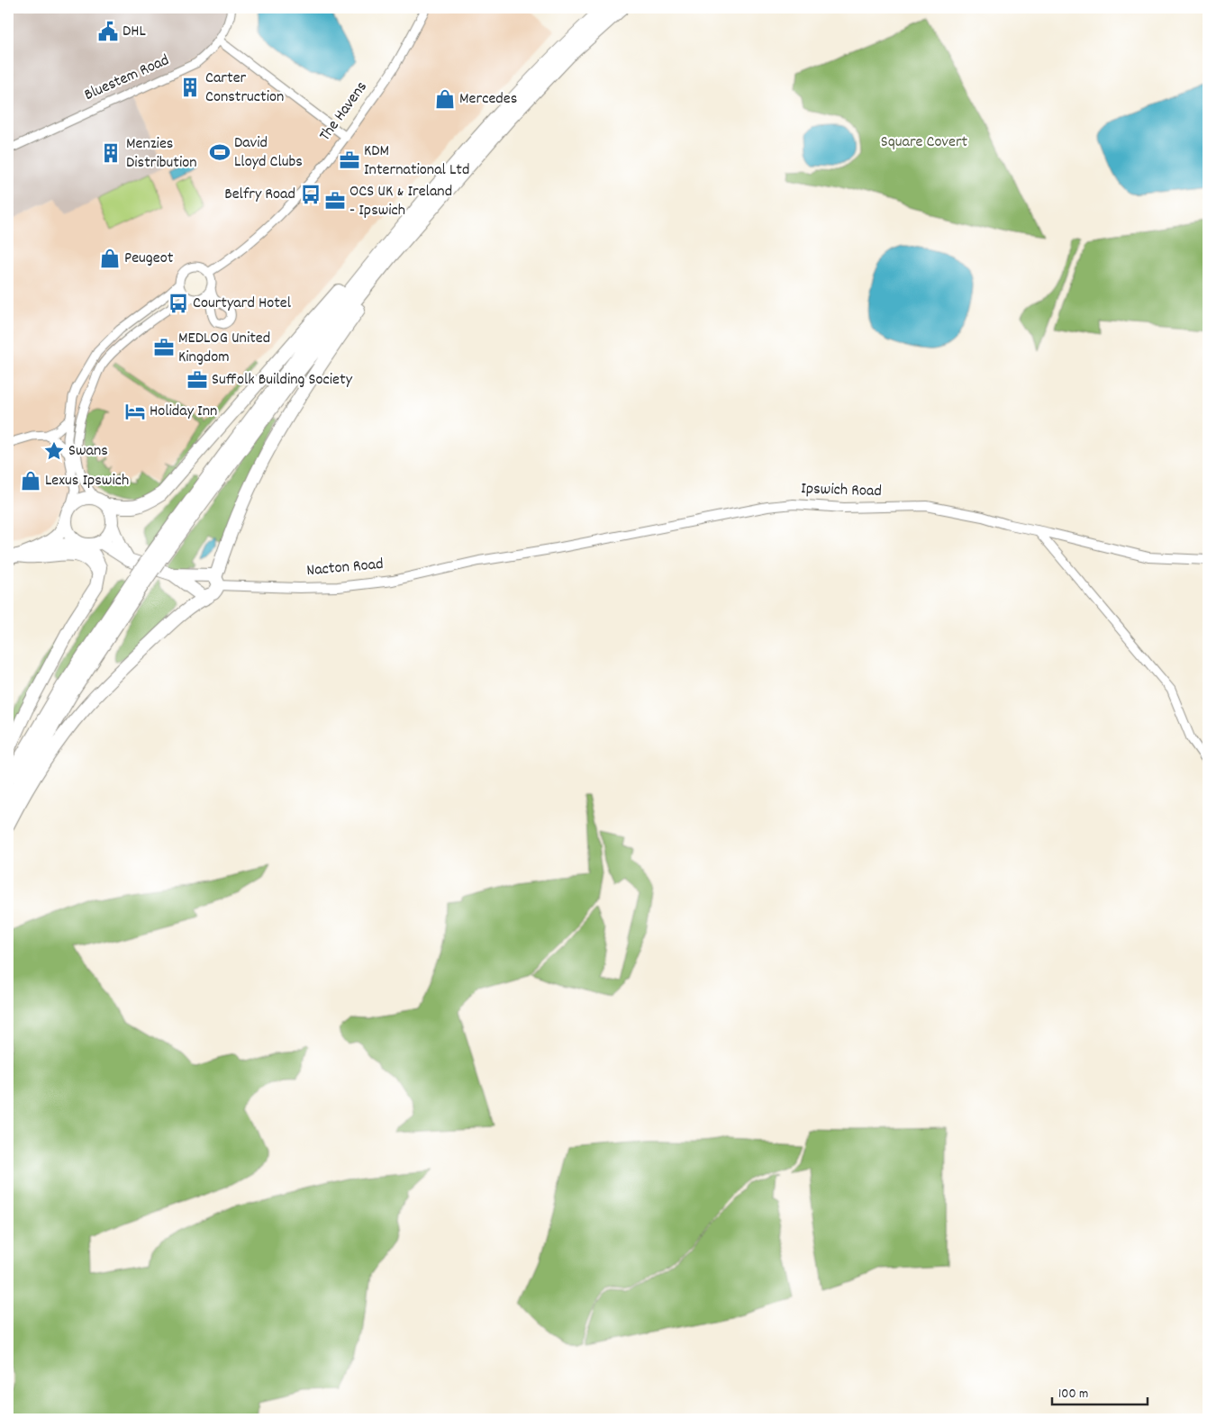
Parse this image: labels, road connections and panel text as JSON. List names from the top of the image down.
{
  "streets": {
    "street": [
      "Bluestem Road",
      "The Havens",
      "Ipswich Road",
      "Nacton Road"
    ]
  },
  "crossings": [
    ["Ipswich Road", "Nacton Road"]
  ],
  "parks": ["Square Covert"],
  "places": {
    "public building": ["DHL"],
    "building": ["Carter Construction", "Menzies Distribution"],
    "shop": ["Mercedes", "Peugeot", "Lexus Ipswich"],
    "sports": ["David Lloyd Clubs"],
    "office": [
      "KDM International Ltd",
      "OCS UK & Ireland - Ipswich",
      "MEDLOG United Kingdom",
      "Suffolk Building Society"
    ],
    "bus stop": ["Belfry Road", "Courtyard Hotel"],
    "hotel": ["Holiday Inn"],
    "place": ["Swans"]
  },
  "scale_bar": "100 m"
}
